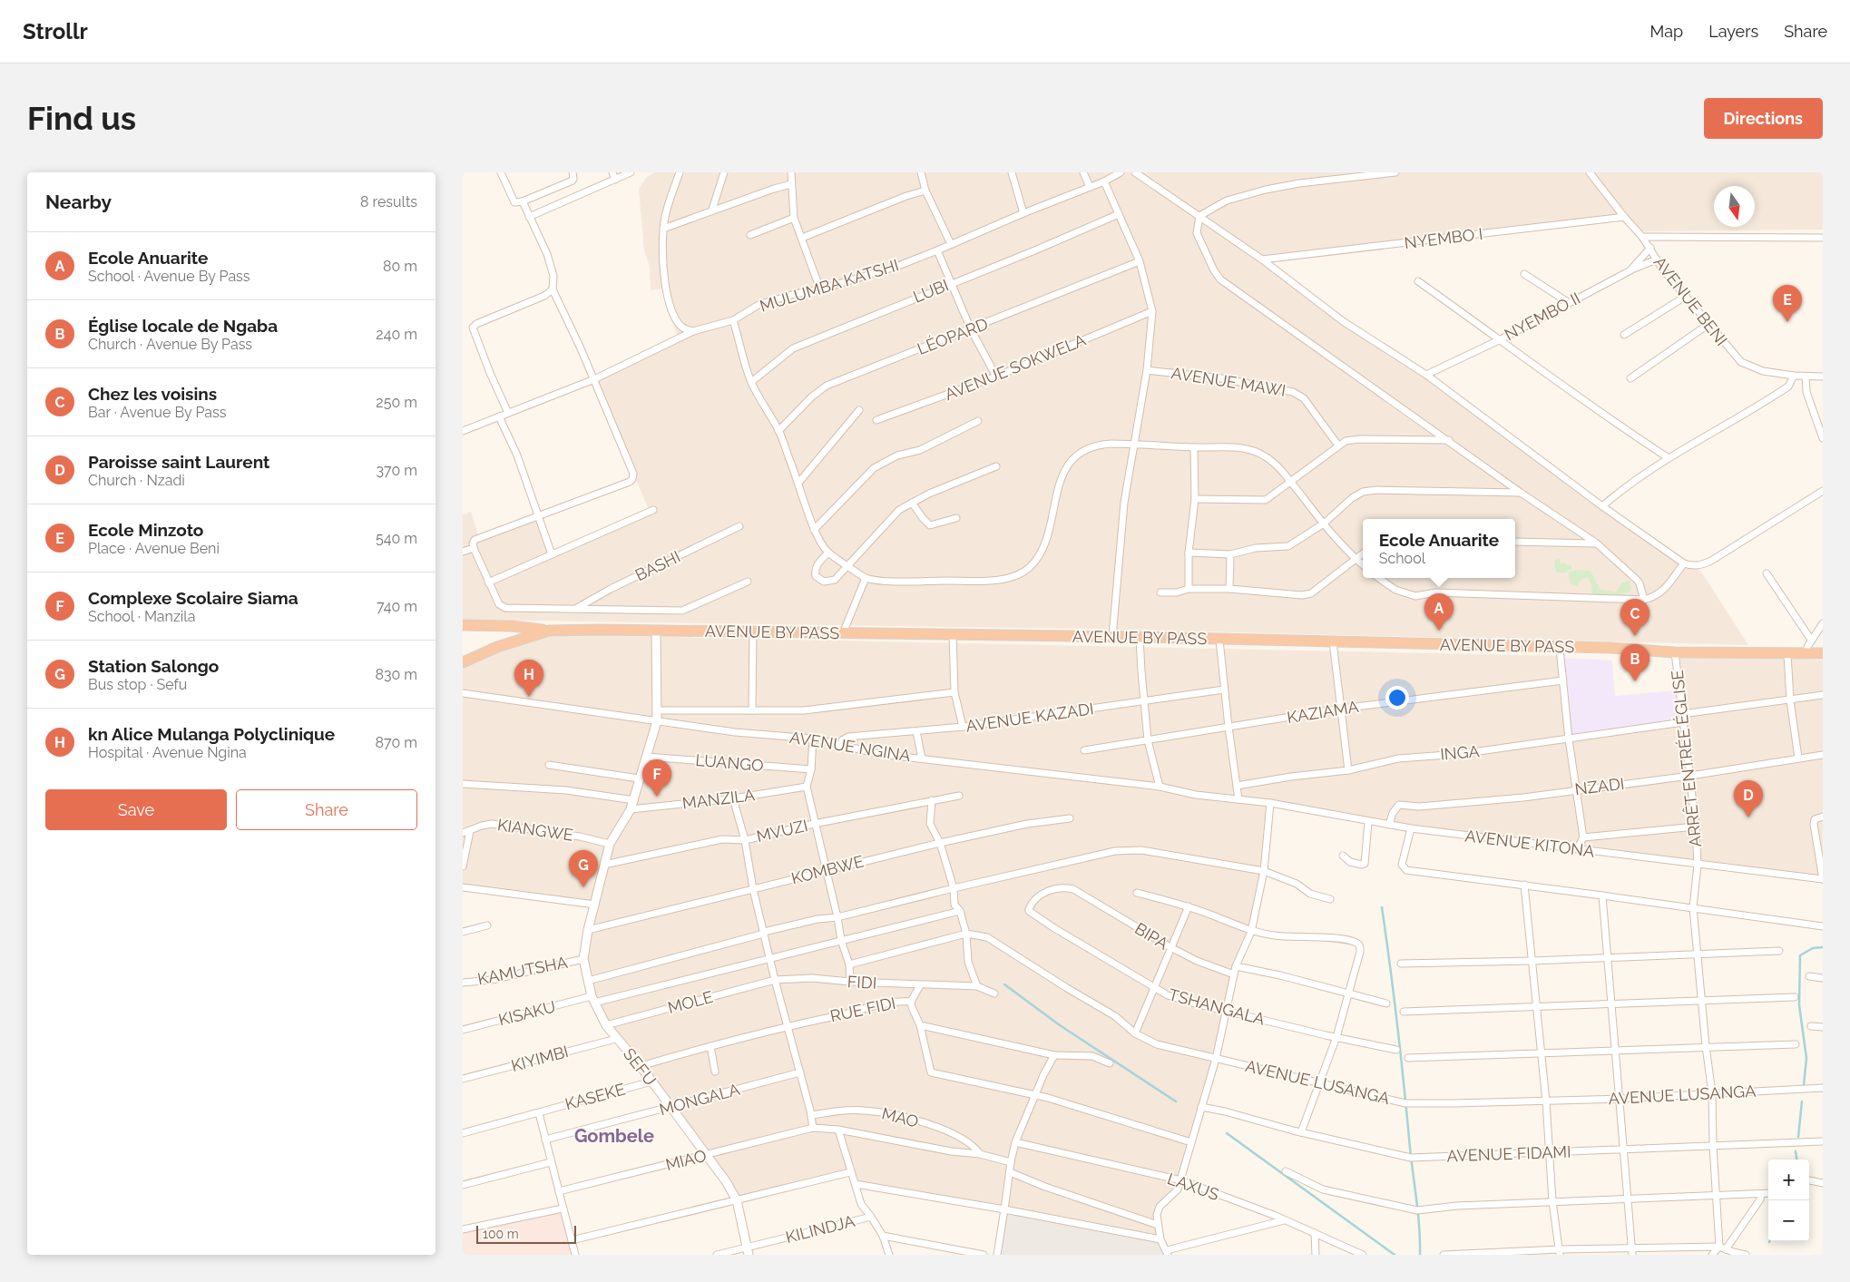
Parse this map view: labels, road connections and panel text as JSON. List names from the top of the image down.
{
  "streets": {
    "highway": ["AVENUE BY PASS"],
    "street": [
      "NYEMBO I",
      "MULUMBA KATSHI",
      "LUBI",
      "AVENUE BENI",
      "NYEMBO II",
      "LÉOPARD",
      "AVENUE SOKWELA",
      "AVENUE MAWI",
      "BASHI",
      "KAZIAMA",
      "AVENUE KAZADI",
      "AVENUE NGINA",
      "INGA",
      "ARRÊT ENTRÉE ÉGLISE",
      "LUANGO",
      "NZADI",
      "MANZILA",
      "KIANGWE",
      "MVUZI",
      "AVENUE KITONA",
      "KOMBWE",
      "BIPA",
      "KAMUTSHA",
      "FIDI",
      "MOLE",
      "TSHANGALA",
      "RUE FIDI",
      "KISAKU",
      "KIYIMBI",
      "SEFU",
      "AVENUE LUSANGA",
      "KASEKE",
      "MONGALA",
      "MAO",
      "AVENUE FIDAMI",
      "MIAO",
      "LAXUS",
      "KILINDJA"
    ]
  },
  "crossings": [
    ["NYEMBO I", "AVENUE BENI"],
    ["AVENUE BENI", "NYEMBO II"],
    ["AVENUE BY PASS", "ARRÊT ENTRÉE ÉGLISE"],
    ["AVENUE BY PASS", "SEFU"],
    ["AVENUE KAZADI", "AVENUE NGINA"],
    ["AVENUE NGINA", "AVENUE KITONA"],
    ["AVENUE NGINA", "SEFU"],
    ["INGA", "ARRÊT ENTRÉE ÉGLISE"],
    ["ARRÊT ENTRÉE ÉGLISE", "NZADI"],
    ["ARRÊT ENTRÉE ÉGLISE", "AVENUE KITONA"],
    ["ARRÊT ENTRÉE ÉGLISE", "AVENUE LUSANGA"],
    ["ARRÊT ENTRÉE ÉGLISE", "AVENUE FIDAMI"],
    ["LUANGO", "SEFU"],
    ["NZADI", "AVENUE KITONA"],
    ["MANZILA", "SEFU"],
    ["KIANGWE", "SEFU"],
    ["MVUZI", "SEFU"],
    ["KOMBWE", "SEFU"],
    ["BIPA", "TSHANGALA"],
    ["KAMUTSHA", "SEFU"],
    ["FIDI", "MOLE"],
    ["MOLE", "SEFU"],
    ["RUE FIDI", "SEFU"],
    ["KISAKU", "SEFU"],
    ["KIYIMBI", "SEFU"],
    ["SEFU", "KASEKE"],
    ["SEFU", "MONGALA"],
    ["SEFU", "MIAO"],
    ["SEFU", "KILINDJA"],
    ["MAO", "MIAO"]
  ],
  "districts": ["Gombele"],
  "scale_bar": "100 m",
  "north": "bottom",
  "page": {
    "header": "Strollr",
    "nav": ["Map", "Layers", "Share"],
    "buttons": [
      "Directions",
      ["Save", "Share"]
    ],
    "title": "Find us",
    "heading": ["Nearby", "8 results"],
    "list": [
      {
        "mark": "A",
        "name": "Ecole Anuarite",
        "note": "School · Avenue By Pass",
        "value": "80 m"
      },
      {
        "mark": "B",
        "name": "Église locale de Ngaba",
        "note": "Church · Avenue By Pass",
        "value": "240 m"
      },
      {
        "mark": "C",
        "name": "Chez les voisins",
        "note": "Bar · Avenue By Pass",
        "value": "250 m"
      },
      {
        "mark": "D",
        "name": "Paroisse saint Laurent",
        "note": "Church · Nzadi",
        "value": "370 m"
      },
      {
        "mark": "E",
        "name": "Ecole Minzoto",
        "note": "Place · Avenue Beni",
        "value": "540 m"
      },
      {
        "mark": "F",
        "name": "Complexe Scolaire Siama",
        "note": "School · Manzila",
        "value": "740 m"
      },
      {
        "mark": "G",
        "name": "Station Salongo",
        "note": "Bus stop · Sefu",
        "value": "830 m"
      },
      {
        "mark": "H",
        "name": "kn Alice Mulanga Polyclinique",
        "note": "Hospital · Avenue Ngina",
        "value": "870 m"
      }
    ],
    "pins": [
      "E",
      "A",
      "C",
      "B",
      "H",
      "F",
      "D",
      "G"
    ],
    "popup": ["Ecole Anuarite", "School"],
    "map_buttons": ["+", "−"],
    "scale": "100 m"
  }
}
